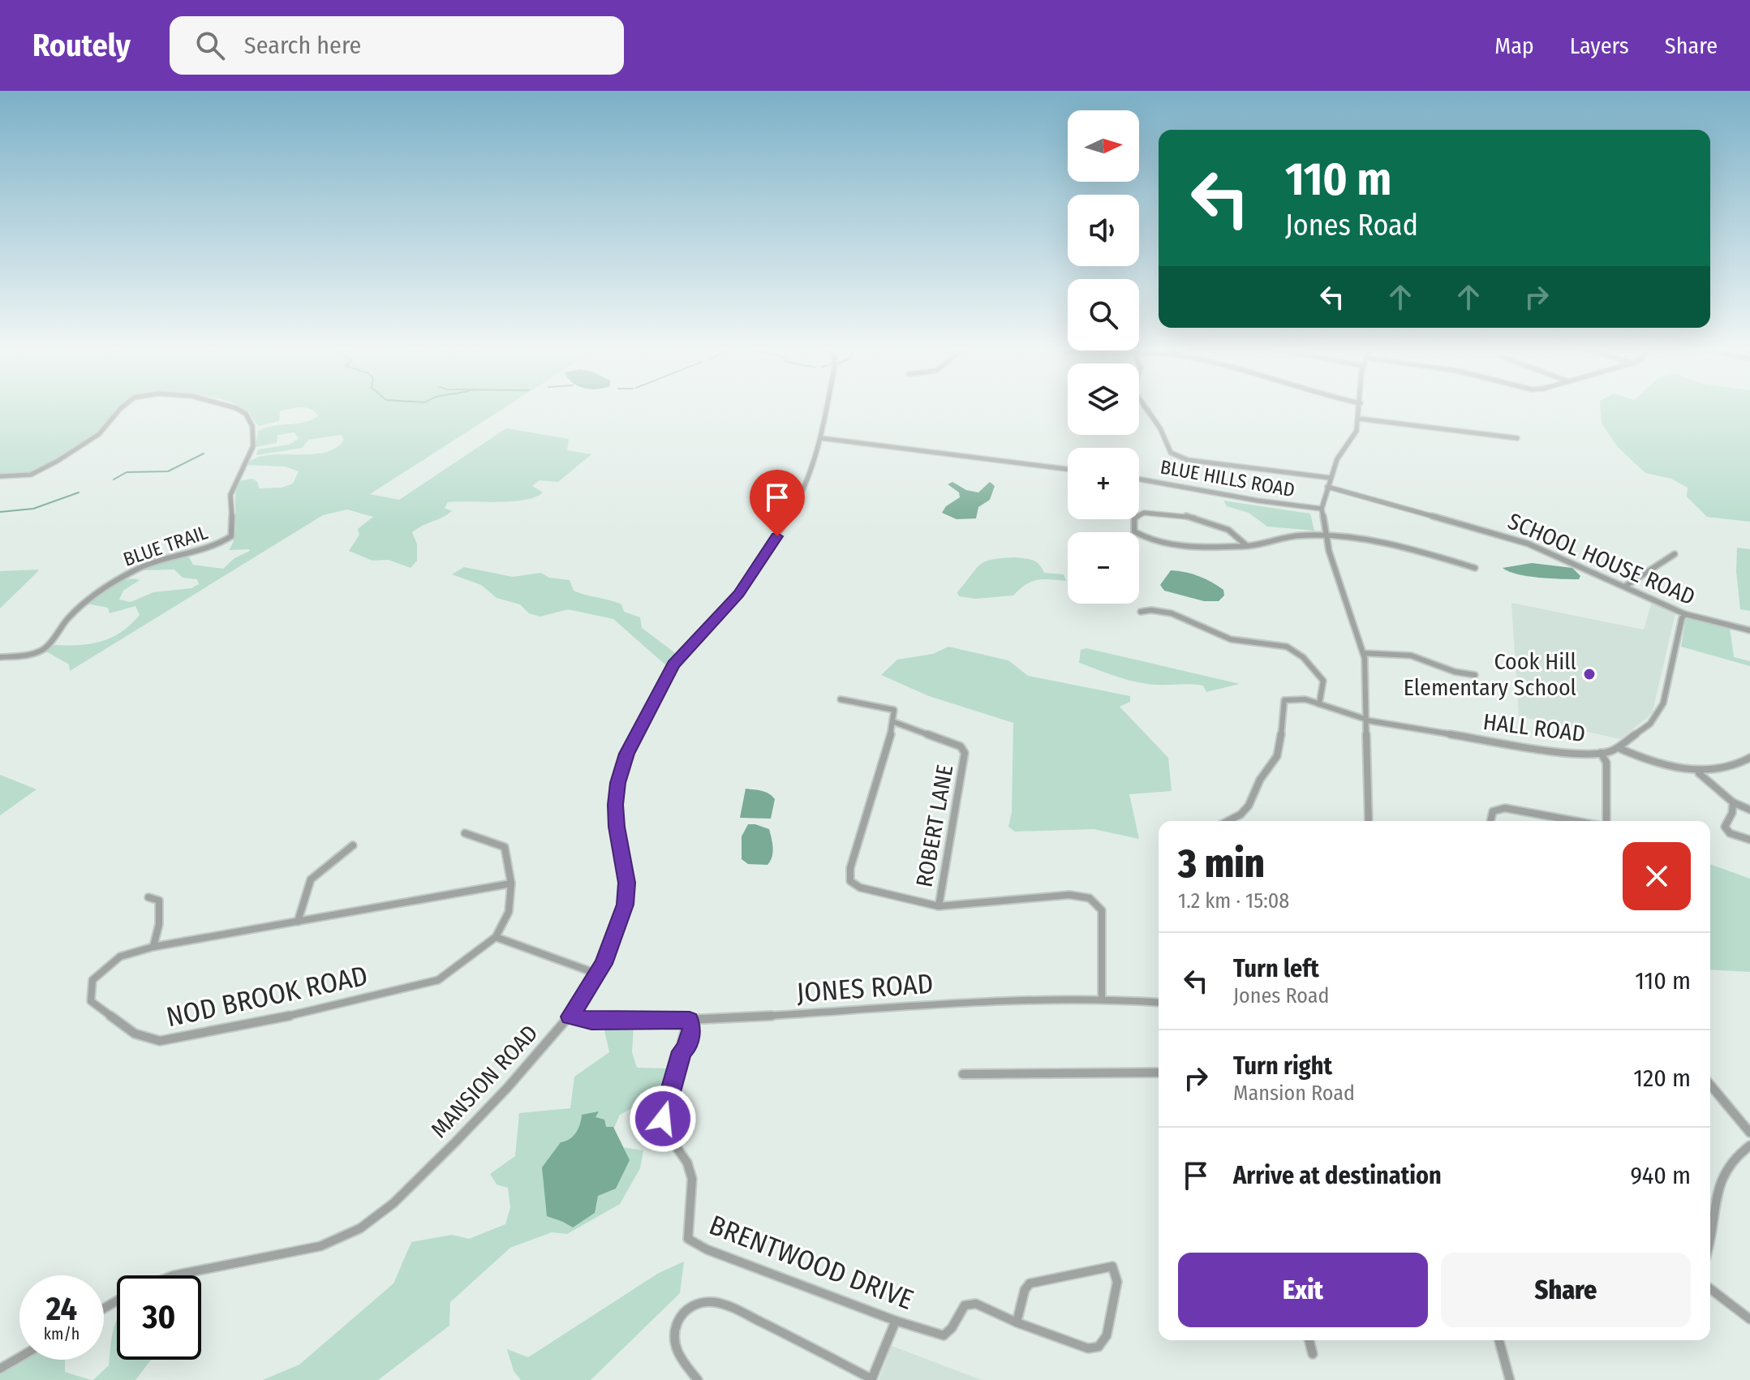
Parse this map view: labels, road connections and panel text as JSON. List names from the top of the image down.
{
  "streets": {
    "street": [
      "BLUE HILLS ROAD",
      "BLUE TRAIL",
      "SCHOOL HOUSE ROAD",
      "HALL ROAD",
      "ROBERT LANE",
      "JONES ROAD",
      "NOD BROOK ROAD",
      "MANSION ROAD",
      "BRENTWOOD DRIVE"
    ]
  },
  "crossings": [
    ["SCHOOL HOUSE ROAD", "HALL ROAD"],
    ["JONES ROAD", "MANSION ROAD"],
    ["JONES ROAD", "BRENTWOOD DRIVE"]
  ],
  "places": ["Cook Hill Elementary School"],
  "north": "right",
  "page": {
    "header": "Routely",
    "search": "Search here",
    "nav": ["Map", "Layers", "Share"],
    "map_buttons": ["+", "−"],
    "turn": ["110 m", "Jones Road"],
    "heading": ["3 min", "1.2 km · 15:08"],
    "list": [
      {
        "name": "Turn left",
        "note": "Jones Road",
        "value": "110 m"
      },
      {
        "name": "Turn right",
        "note": "Mansion Road",
        "value": "120 m"
      },
      {
        "name": "Arrive at destination",
        "value": "940 m"
      }
    ],
    "buttons": ["Exit", "Share"],
    "speed": "24 km/h",
    "limit": "30"
  }
}
